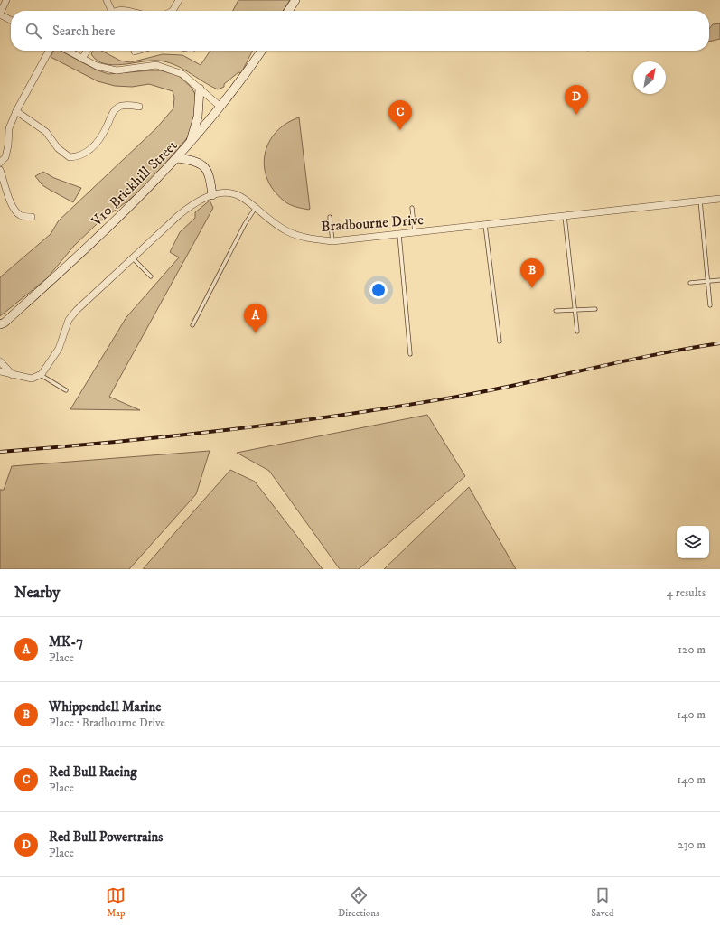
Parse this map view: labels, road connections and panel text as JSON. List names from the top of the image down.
{
  "streets": {
    "street": ["V10 Brickhill Street", "Bradbourne Drive"]
  },
  "north": "top right",
  "page": {
    "search": "Search here",
    "pins": [
      "D",
      "C",
      "B",
      "A"
    ],
    "heading": ["Nearby", "4 results"],
    "list": [
      {
        "mark": "A",
        "name": "MK-7",
        "note": "Place",
        "value": "120 m"
      },
      {
        "mark": "B",
        "name": "Whippendell Marine",
        "note": "Place · Bradbourne Drive",
        "value": "140 m"
      },
      {
        "mark": "C",
        "name": "Red Bull Racing",
        "note": "Place",
        "value": "140 m"
      },
      {
        "mark": "D",
        "name": "Red Bull Powertrains",
        "note": "Place",
        "value": "230 m"
      }
    ],
    "nav": ["Map", "Directions", "Saved"]
  }
}
